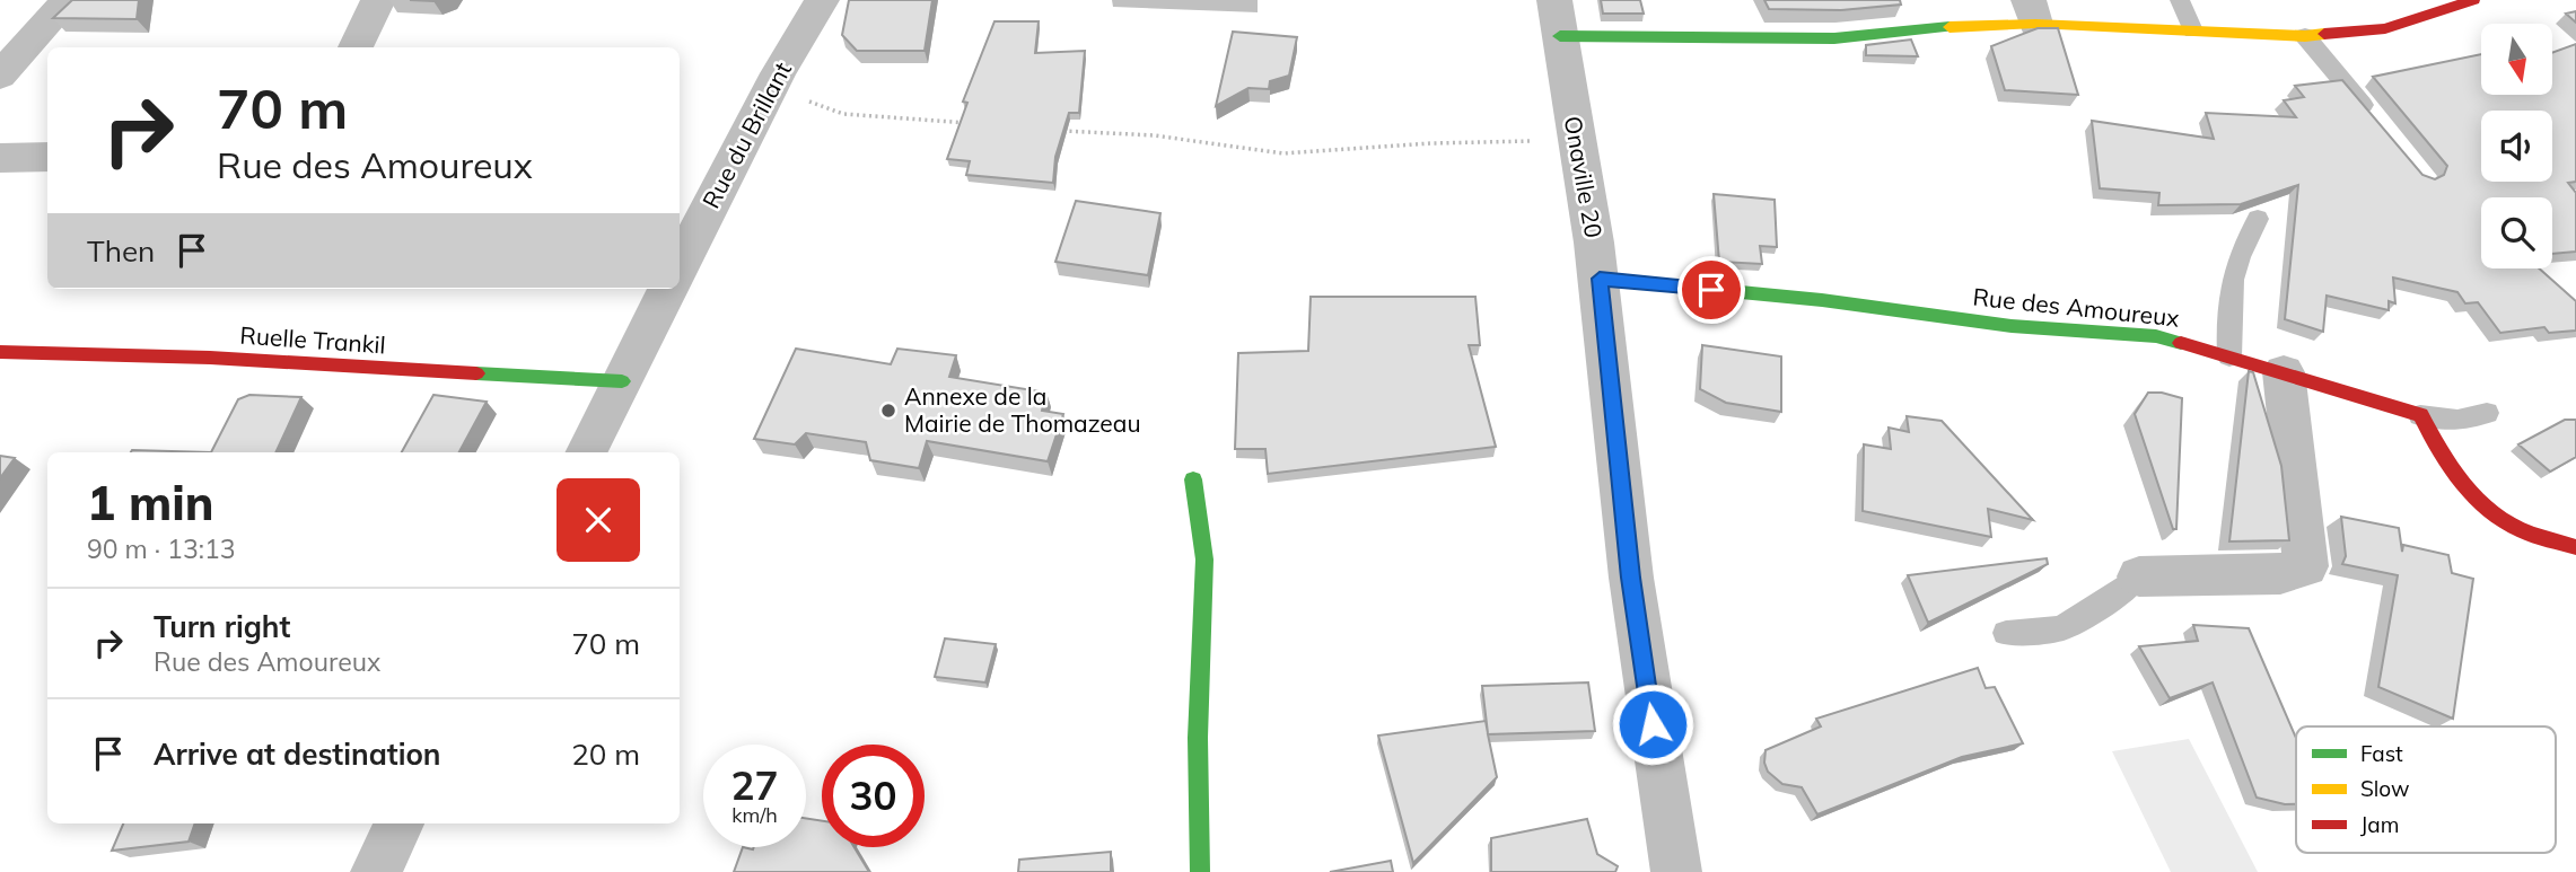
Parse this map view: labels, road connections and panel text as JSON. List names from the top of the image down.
{
  "streets": {
    "street": [
      "Rue du Brillant",
      "Onaville 20",
      "Rue des Amoureux",
      "Ruelle Trankil"
    ]
  },
  "crossings": [
    ["Onaville 20", "Rue des Amoureux"]
  ],
  "places": ["Annexe de la Mairie de Thomazeau"],
  "legend": ["Fast", "Slow", "Jam"],
  "north": "bottom",
  "page": {
    "turn": ["70 m", "Rue des Amoureux"],
    "then": "Then",
    "heading": ["1 min", "90 m · 13:13"],
    "list": [
      {
        "name": "Turn right",
        "note": "Rue des Amoureux",
        "value": "70 m"
      },
      {
        "name": "Arrive at destination",
        "value": "20 m"
      }
    ],
    "speed": "27 km/h",
    "limit": "30"
  }
}
